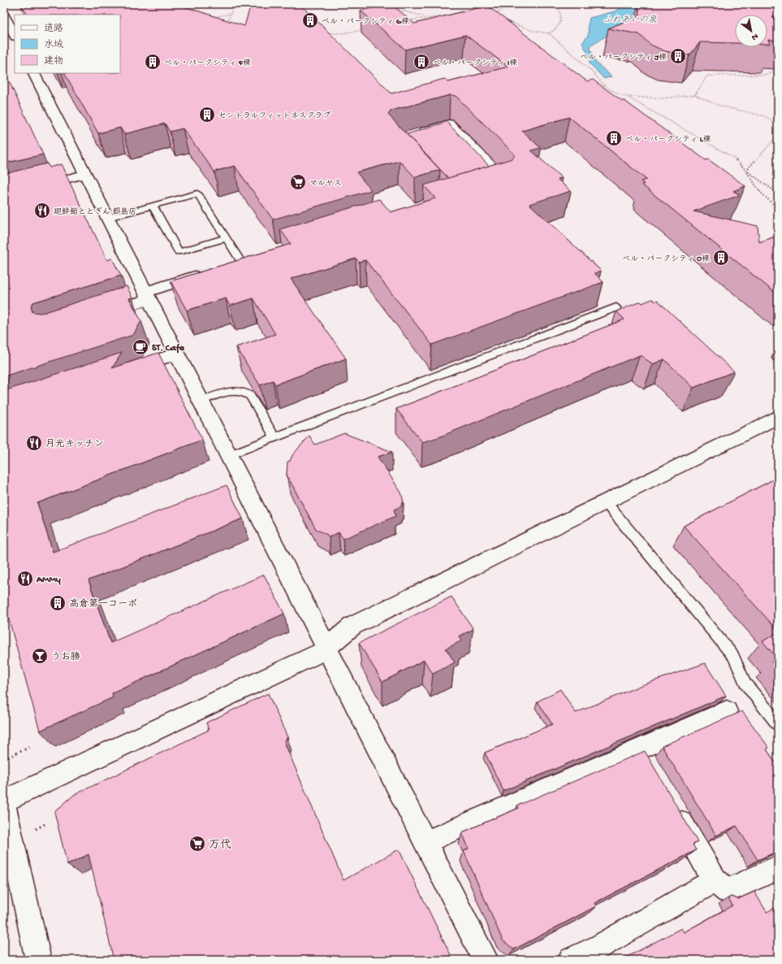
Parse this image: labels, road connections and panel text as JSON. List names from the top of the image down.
{
  "water": ["ふれあいの泉"],
  "places": {
    "building": [
      "ベル・パークシティ G棟",
      "ベル・パークシティ J棟",
      "ベル・パークシティ F棟",
      "ベル・パークシティ I棟",
      "セントラルフィットネスクラブ",
      "ベル・パークシティ L棟",
      "ベル・パークシティ O棟",
      "高倉第一コーポ"
    ],
    "supermarket": ["マルヤス", "万代"],
    "restaurant": ["廻鮮鮨ととぎん 都島店", "月光キッチン", "AMMy"],
    "cafe": ["ST. Cafe"],
    "bar": ["うお勝"]
  },
  "legend": ["道路", "水域", "建物"],
  "north": "bottom right"
}
